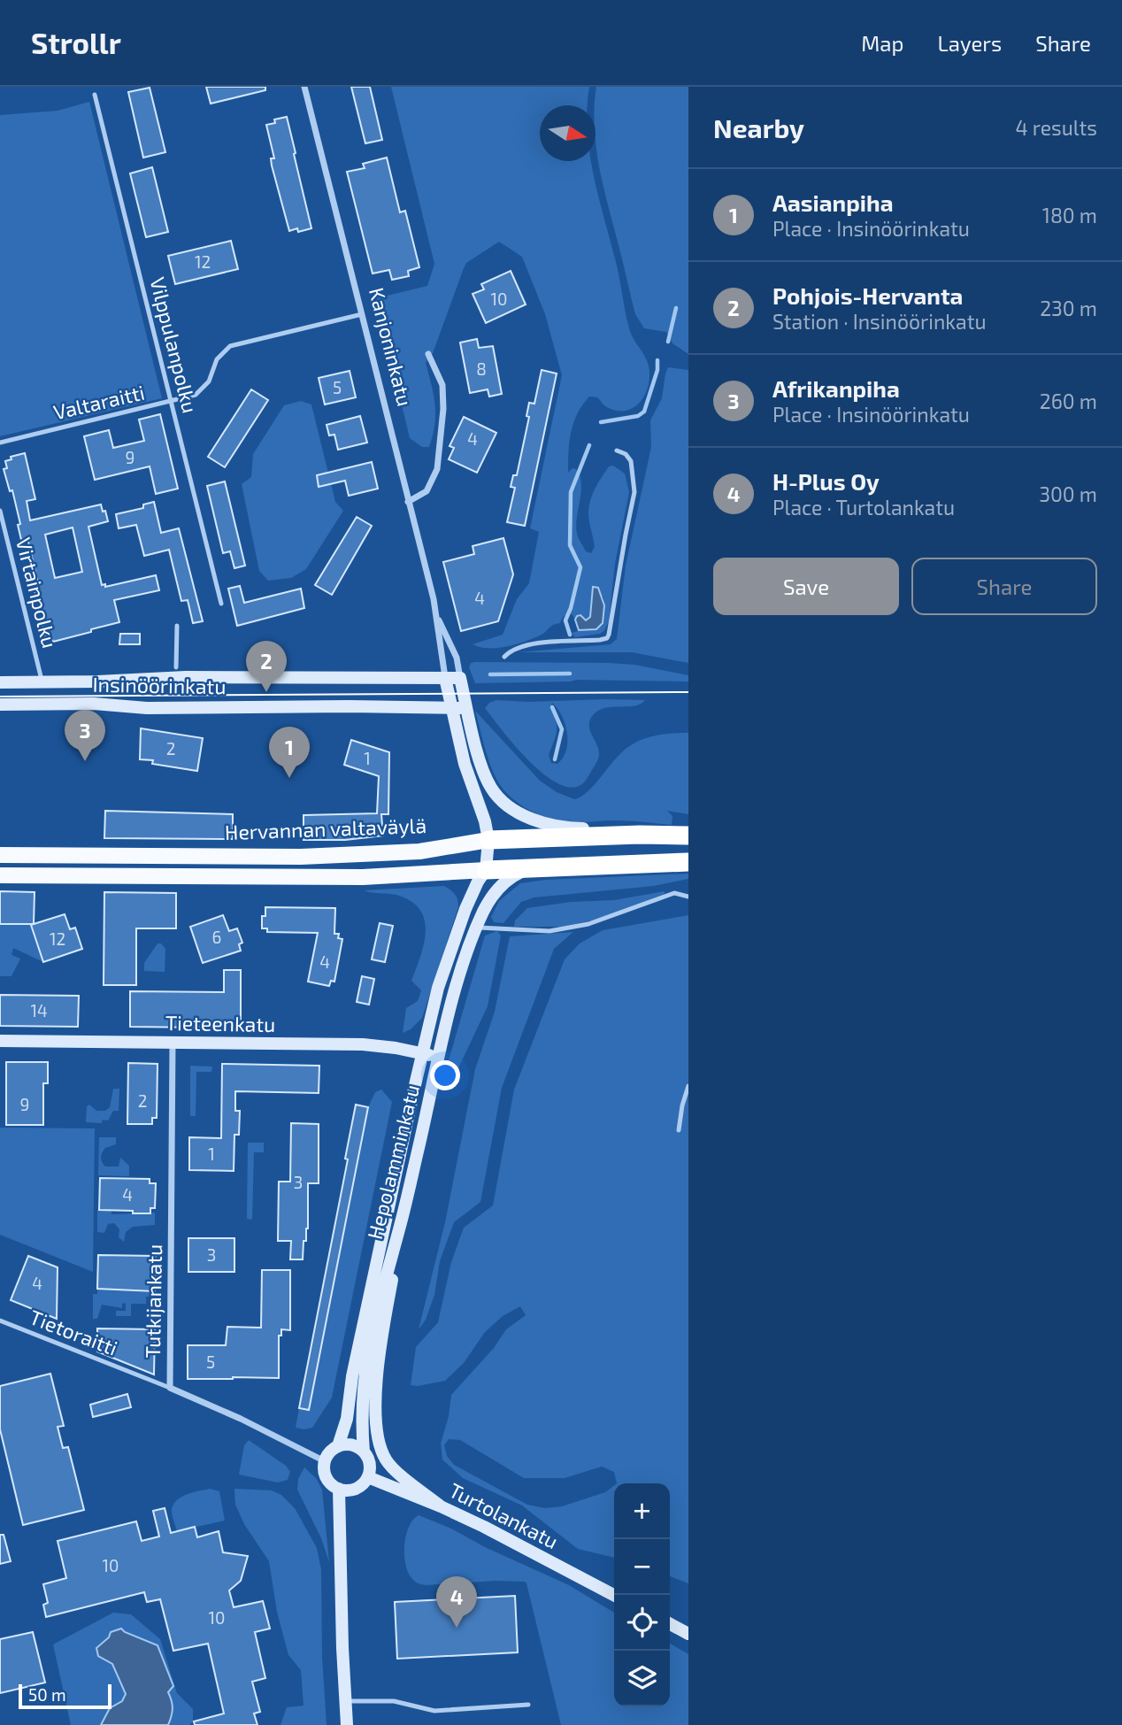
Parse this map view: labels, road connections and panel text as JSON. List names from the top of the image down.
{
  "streets": {
    "highway": ["Hervannan valtaväylä"],
    "main road": [
      "Kanjoninkatu",
      "Insinöörinkatu",
      "Tieteenkatu",
      "Hepolamminkatu",
      "Turtolankatu"
    ],
    "street": ["Tutkijankatu"],
    "lane": [
      "Vilppulanpolku",
      "Valtaraitti",
      "Virtainpolku",
      "Tietoraitti"
    ]
  },
  "crossings": [
    ["Vilppulanpolku", "Valtaraitti"],
    ["Kanjoninkatu", "Valtaraitti"],
    ["Kanjoninkatu", "Insinöörinkatu"],
    ["Kanjoninkatu", "Hervannan valtaväylä"],
    ["Kanjoninkatu", "Hepolamminkatu"],
    ["Virtainpolku", "Insinöörinkatu"],
    ["Tieteenkatu", "Hepolamminkatu"],
    ["Tieteenkatu", "Tutkijankatu"],
    ["Hepolamminkatu", "Tutkijankatu"],
    ["Hepolamminkatu", "Turtolankatu"],
    ["Tutkijankatu", "Tietoraitti"],
    ["Tutkijankatu", "Turtolankatu"]
  ],
  "house_numbers": [
    "12",
    "10",
    "8",
    "5",
    "4",
    "9",
    "4",
    "2",
    "1",
    "6",
    "12",
    "4",
    "14",
    "2",
    "9",
    "1",
    "3",
    "4",
    "3",
    "4",
    "5",
    "10",
    "10"
  ],
  "scale_bar": "50 m",
  "north": "right",
  "page": {
    "header": "Strollr",
    "nav": ["Map", "Layers", "Share"],
    "heading": ["Nearby", "4 results"],
    "list": [
      {
        "mark": "1",
        "name": "Aasianpiha",
        "note": "Place · Insinöörinkatu",
        "value": "180 m"
      },
      {
        "mark": "2",
        "name": "Pohjois-Hervanta",
        "note": "Station · Insinöörinkatu",
        "value": "230 m"
      },
      {
        "mark": "3",
        "name": "Afrikanpiha",
        "note": "Place · Insinöörinkatu",
        "value": "260 m"
      },
      {
        "mark": "4",
        "name": "H-Plus Oy",
        "note": "Place · Turtolankatu",
        "value": "300 m"
      }
    ],
    "buttons": ["Save", "Share"],
    "pins": [
      "2",
      "3",
      "1",
      "4"
    ],
    "map_buttons": ["+", "−"],
    "scale": "50 m"
  }
}
